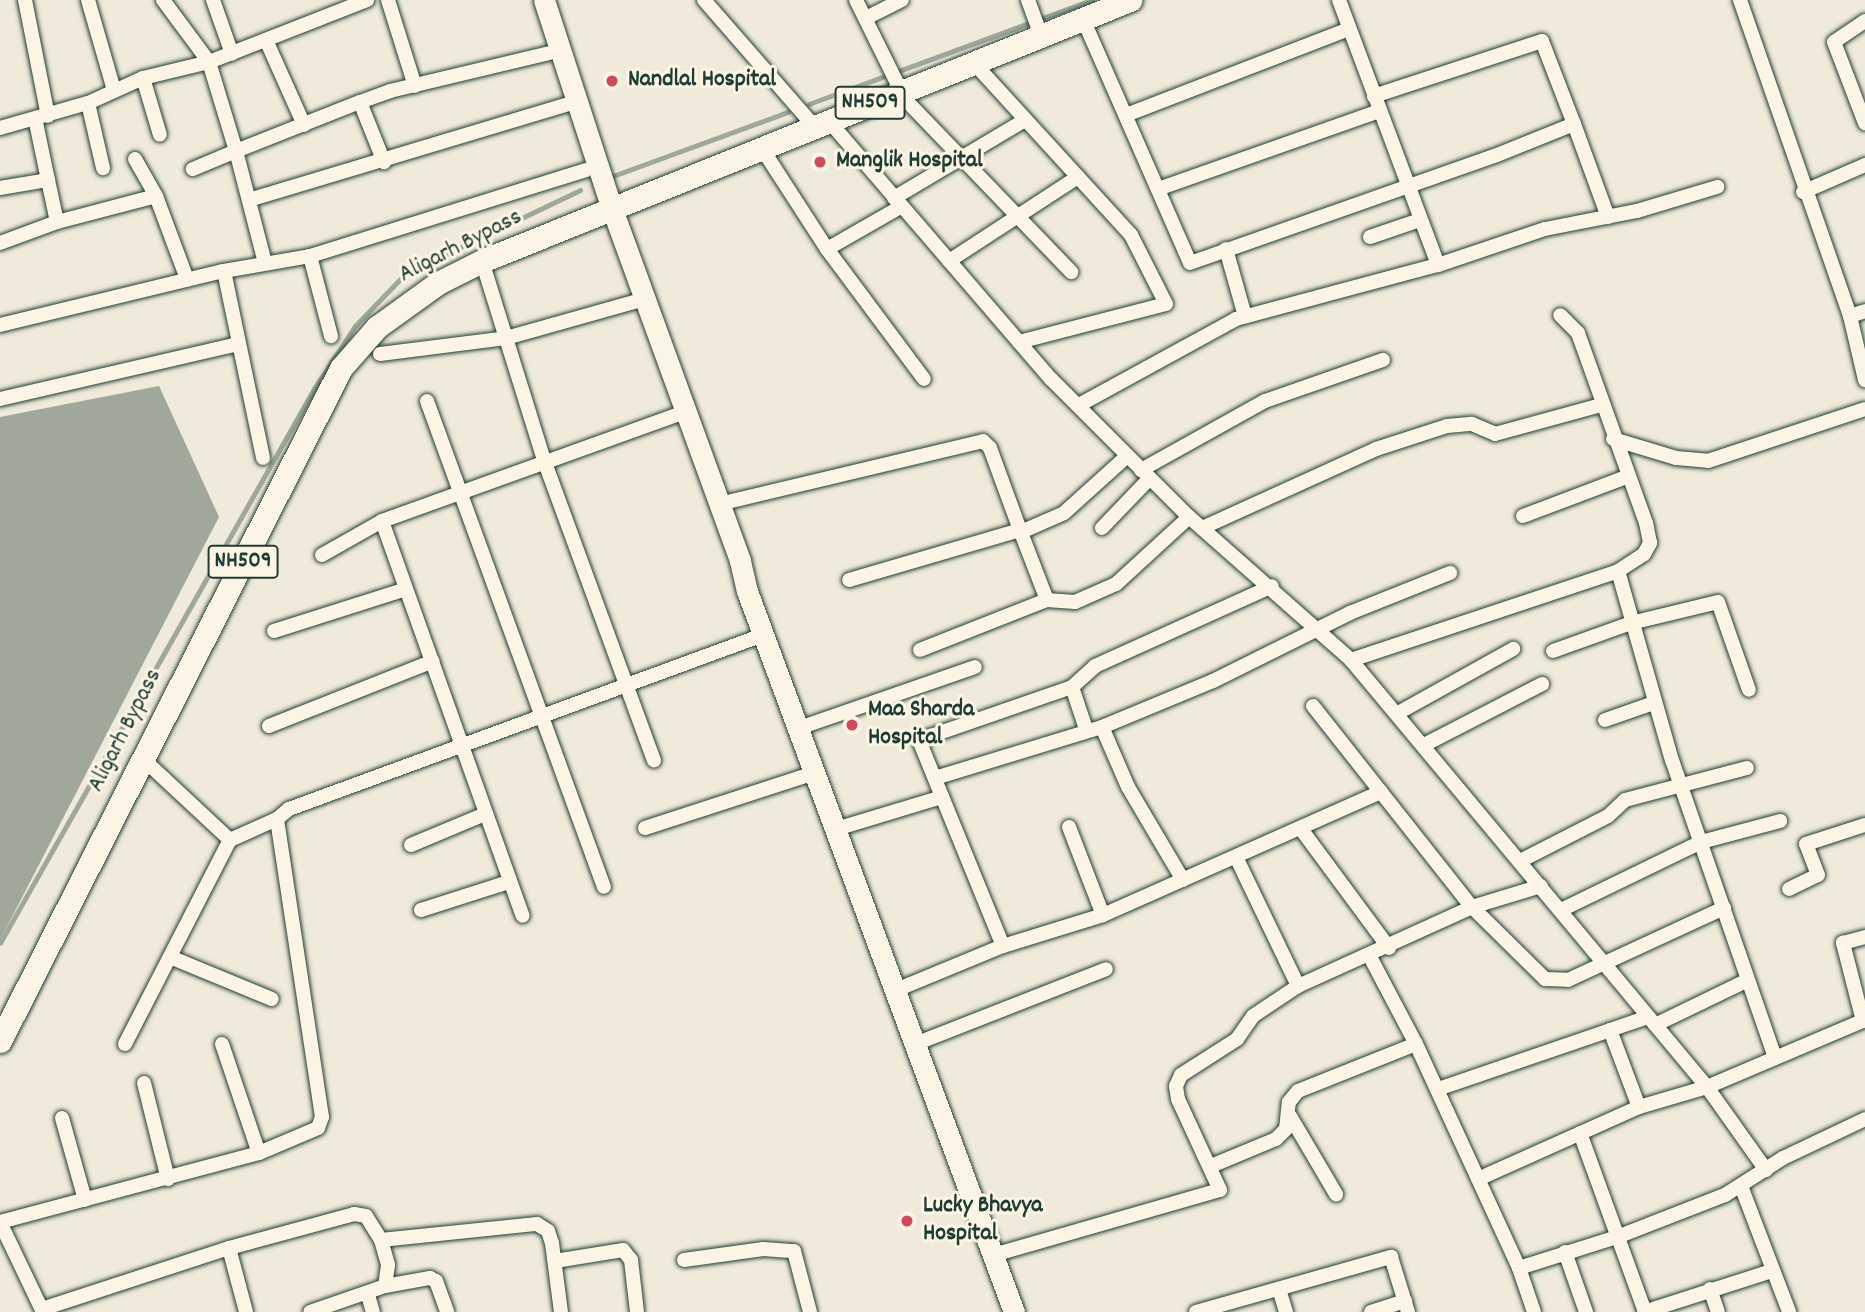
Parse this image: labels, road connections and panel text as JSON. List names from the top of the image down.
{
  "streets": {
    "highway": ["NH509", "Aligarh Bypass"]
  },
  "places": [
    "Nandlal Hospital",
    "Manglik Hospital",
    "Maa Sharda Hospital",
    "Lucky Bhavya Hospital"
  ]
}
